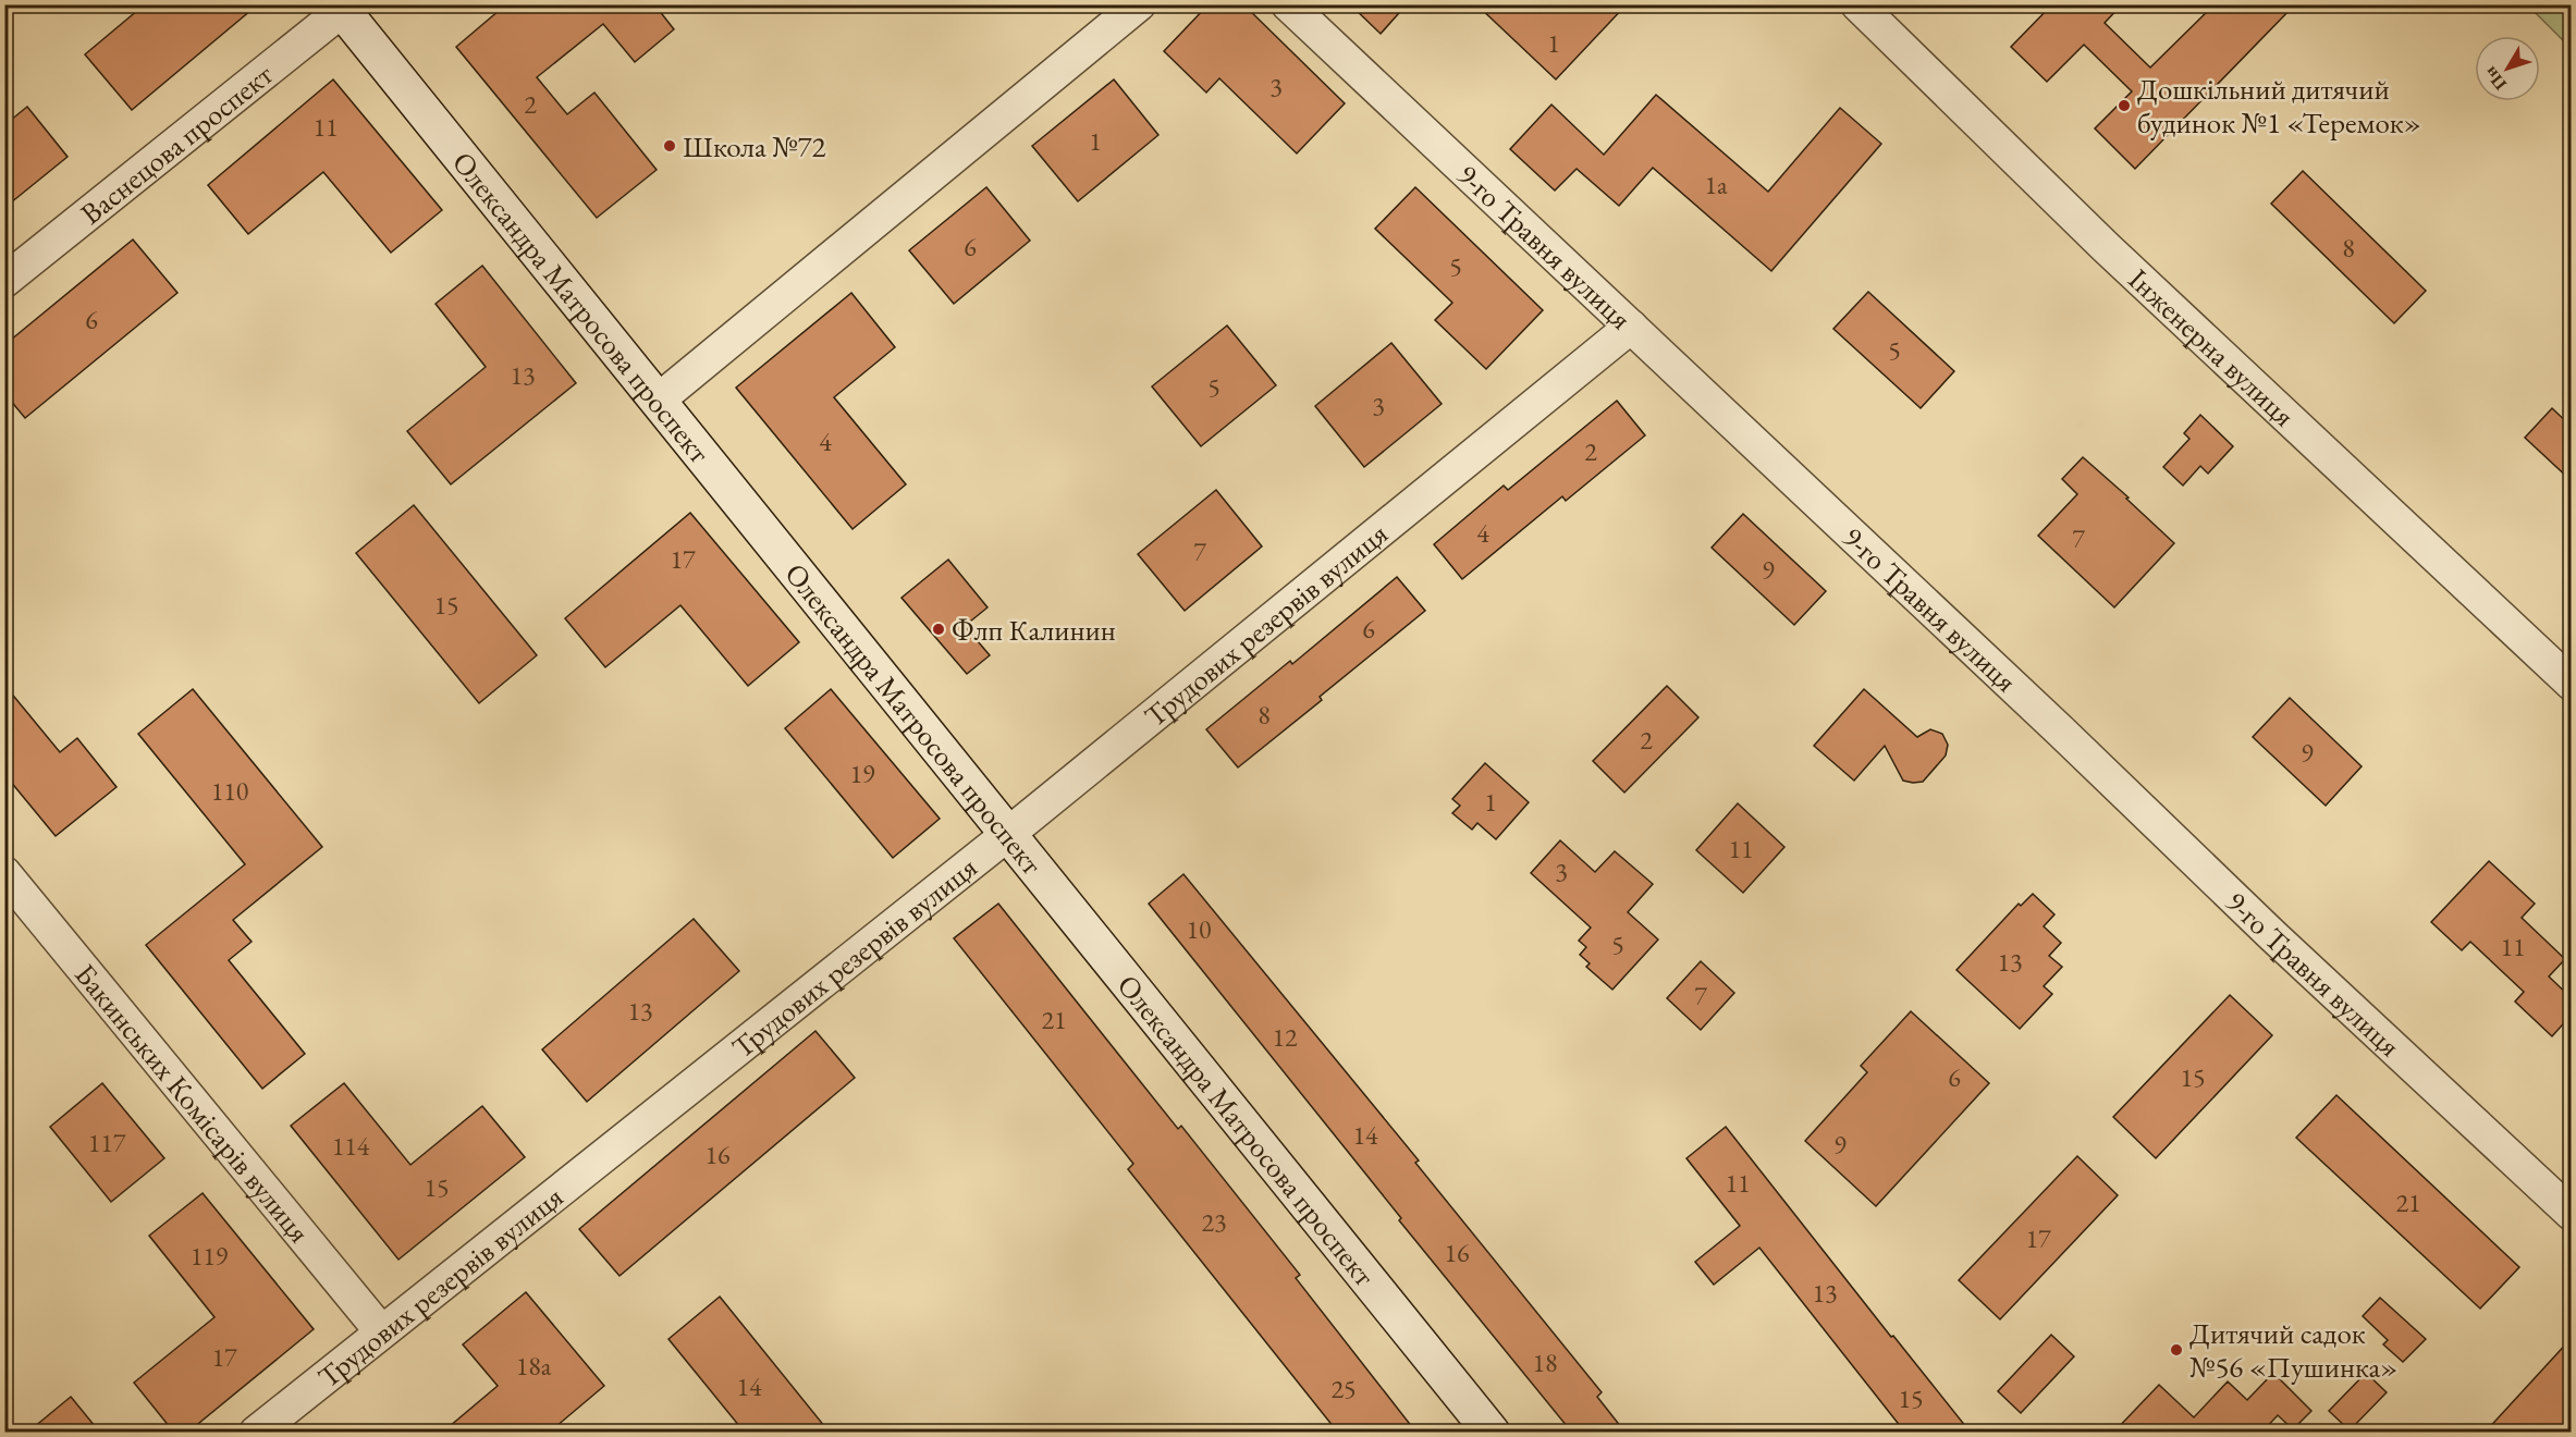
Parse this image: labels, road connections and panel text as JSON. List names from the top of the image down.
{
  "streets": {
    "main road": ["Олександра Матросова проспект"],
    "street": [
      "Васнецова проспект",
      "9-го Травня вулиця",
      "Інженерна вулиця",
      "Трудових резервів вулиця",
      "Бакинських Комісарів вулиця"
    ]
  },
  "crossings": [
    ["Васнецова проспект", "Олександра Матросова проспект"],
    ["9-го Травня вулиця", "Трудових резервів вулиця"],
    ["Олександра Матросова проспект", "Трудових резервів вулиця"],
    ["Трудових резервів вулиця", "Бакинських Комісарів вулиця"]
  ],
  "places": [
    "Дошкільний дитячий будинок №1 «Теремок»",
    "Школа №72",
    "Флп Калинин",
    "Дитячий садок №56 «Пушинка»"
  ],
  "house_numbers": [
    "1",
    "3",
    "2",
    "11",
    "1",
    "1а",
    "6",
    "8",
    "5",
    "6",
    "5",
    "13",
    "5",
    "3",
    "4",
    "2",
    "4",
    "7",
    "7",
    "17",
    "9",
    "15",
    "6",
    "8",
    "2",
    "9",
    "19",
    "110",
    "1",
    "11",
    "3",
    "10",
    "5",
    "11",
    "13",
    "7",
    "13",
    "21",
    "12",
    "6",
    "15",
    "14",
    "117",
    "9",
    "114",
    "16",
    "11",
    "15",
    "21",
    "23",
    "17",
    "16",
    "119",
    "13",
    "17",
    "18",
    "18а",
    "14",
    "25",
    "15"
  ],
  "north": "bottom left"
}
